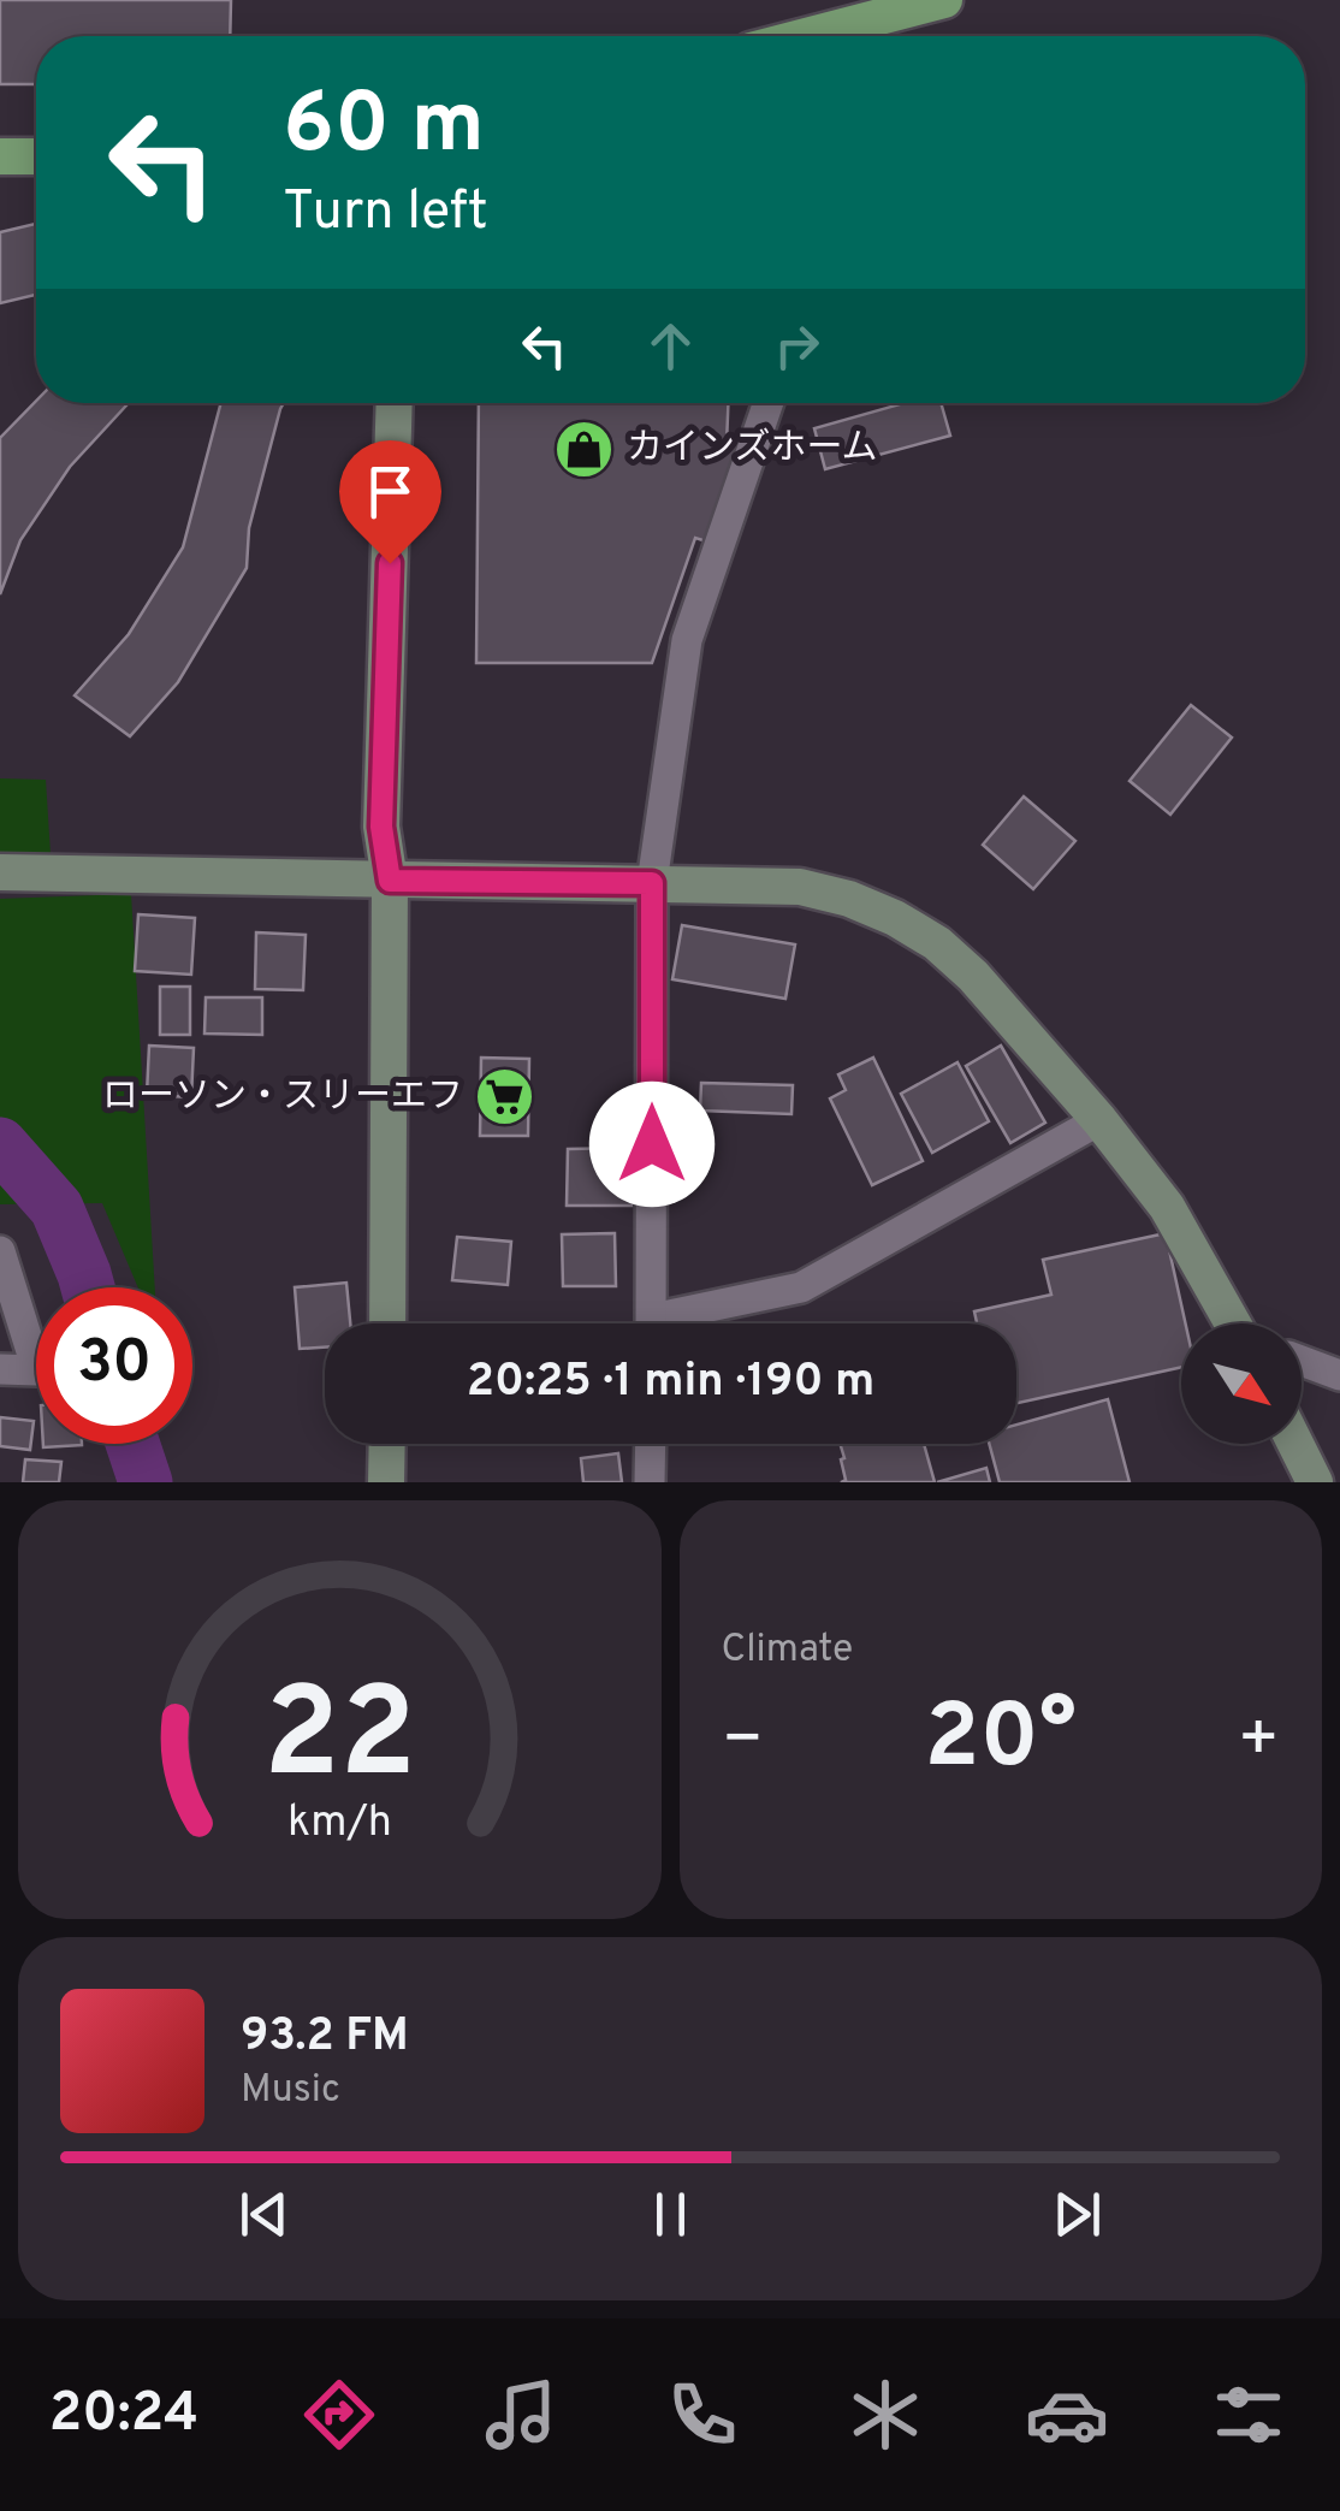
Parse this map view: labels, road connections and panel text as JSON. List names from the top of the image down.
{
  "places": {
    "shop": ["カインズホーム"],
    "supermarket": ["ローソン・スリーエフ"]
  },
  "north": "bottom right",
  "page": {
    "turn": ["60 m", "Turn left"],
    "limit": "30",
    "trip": "20:25 · 1 min · 190 m",
    "tile": "Climate",
    "heat": ["−", "20°", "+"],
    "song": ["93.2 FM", "Music"],
    "tabs": "20:24",
    "gauge": ["22", "km/h"]
  }
}
